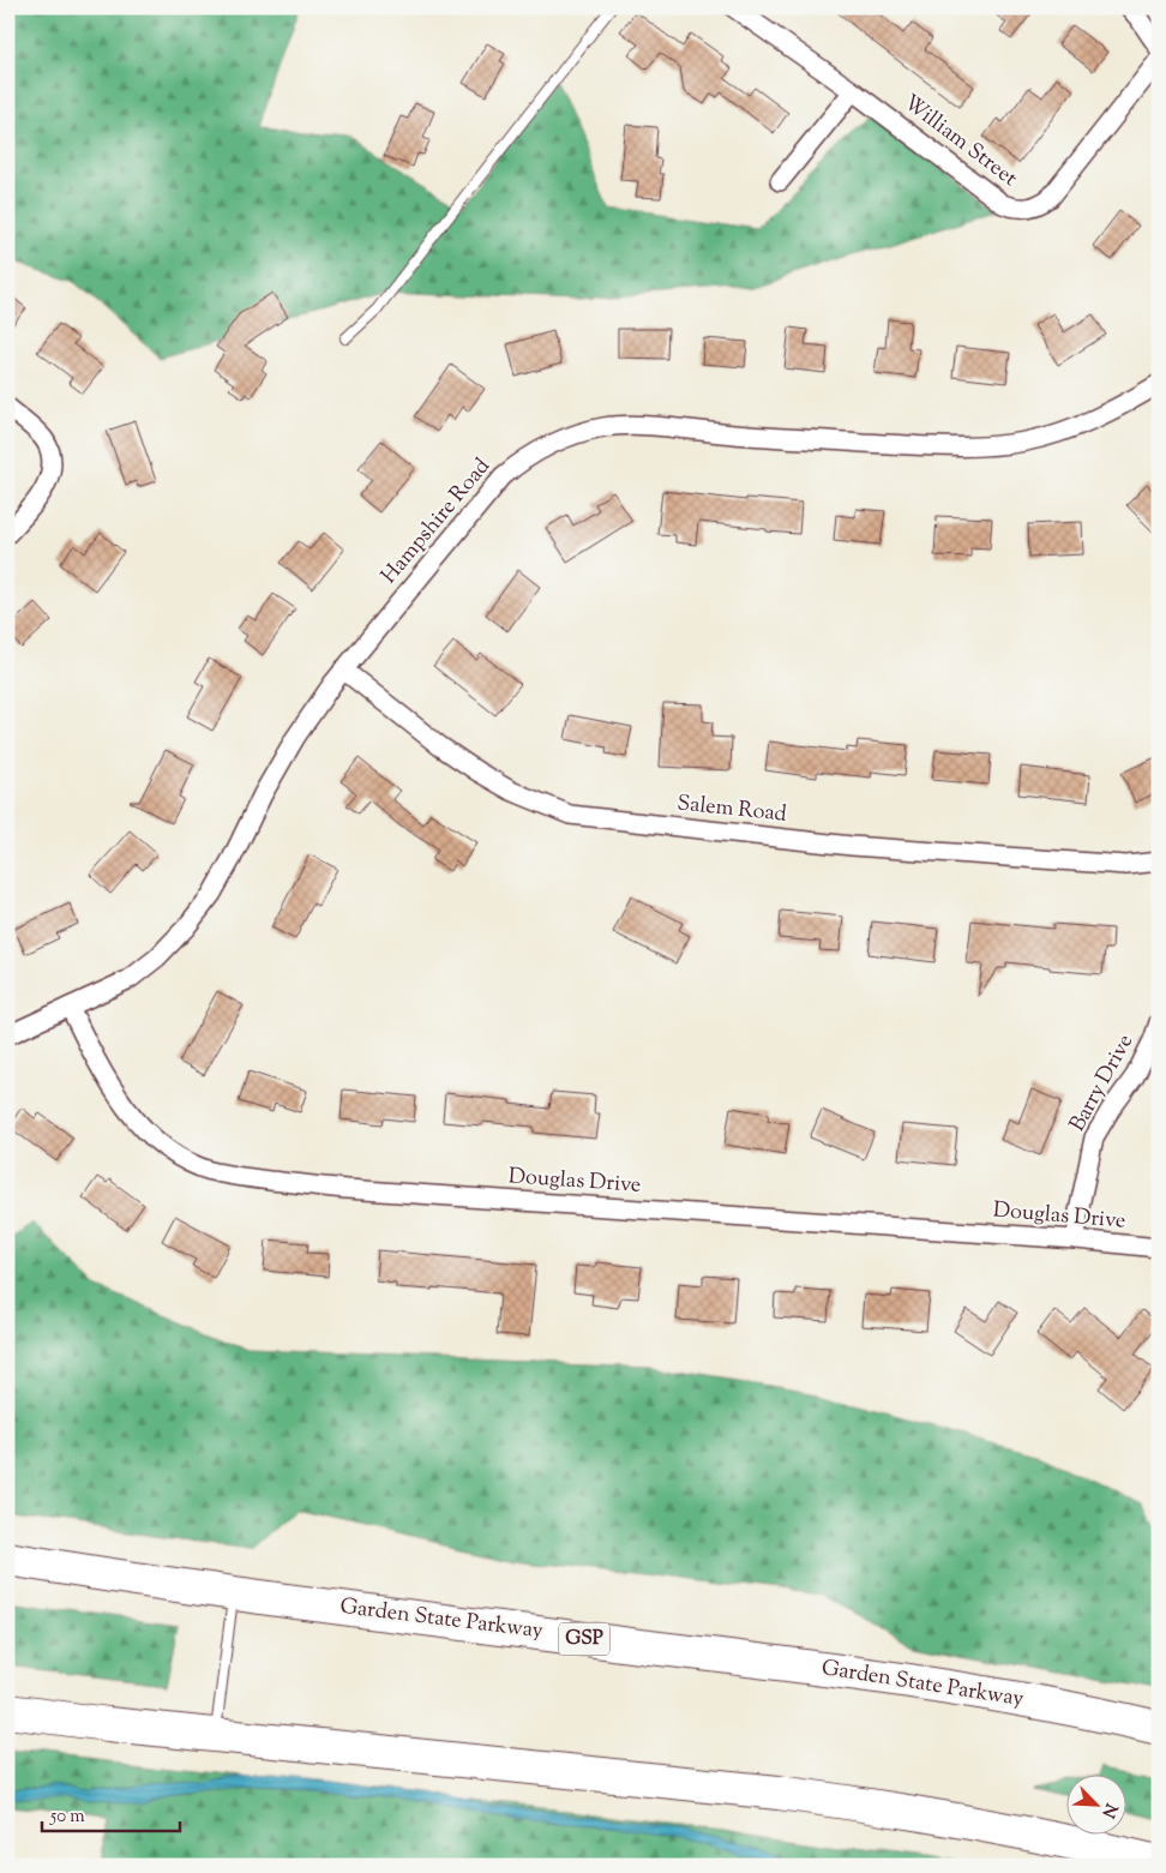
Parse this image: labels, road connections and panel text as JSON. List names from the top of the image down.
{
  "streets": {
    "highway": ["Garden State Parkway", "GSP"],
    "street": [
      "William Street",
      "Hampshire Road",
      "Salem Road",
      "Barry Drive",
      "Douglas Drive"
    ]
  },
  "crossings": [
    ["Hampshire Road", "Salem Road"],
    ["Hampshire Road", "Douglas Drive"],
    ["Barry Drive", "Douglas Drive"]
  ],
  "scale_bar": "50 m",
  "north": "bottom right"
}
